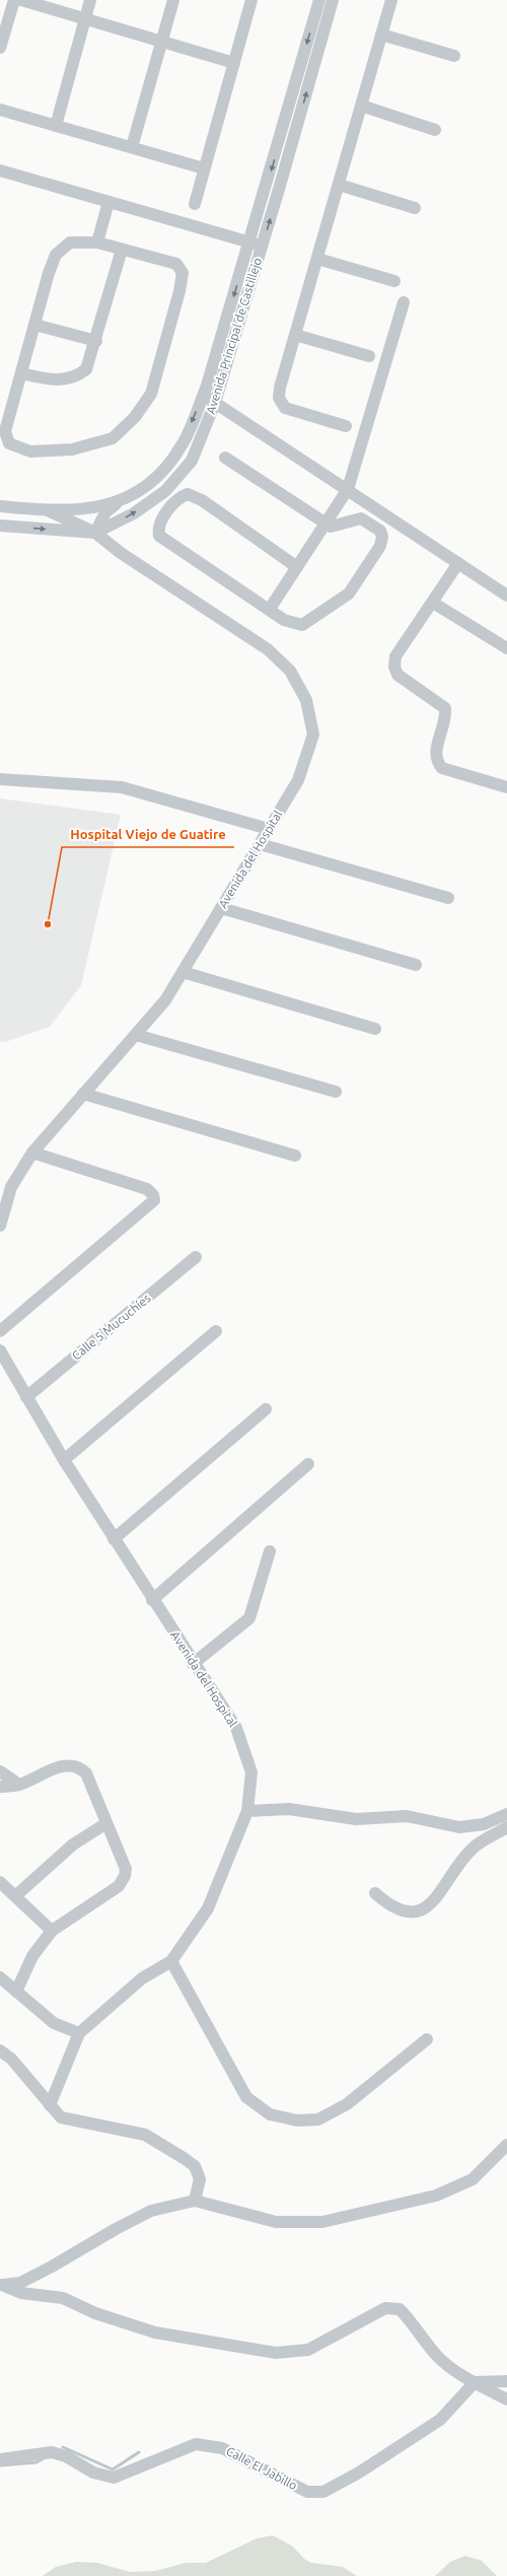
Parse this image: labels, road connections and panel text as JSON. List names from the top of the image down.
{
  "streets": {
    "street": [
      "Avenida Principal de Castillejo",
      "Avenida del Hospital",
      "Calle 5 Mucuchíes",
      "Calle El Jabillo"
    ]
  },
  "crossings": [
    ["Avenida Principal de Castillejo", "Avenida del Hospital"],
    ["Avenida del Hospital", "Calle 5 Mucuchíes"]
  ],
  "places": ["Hospital Viejo de Guatire"]
}
